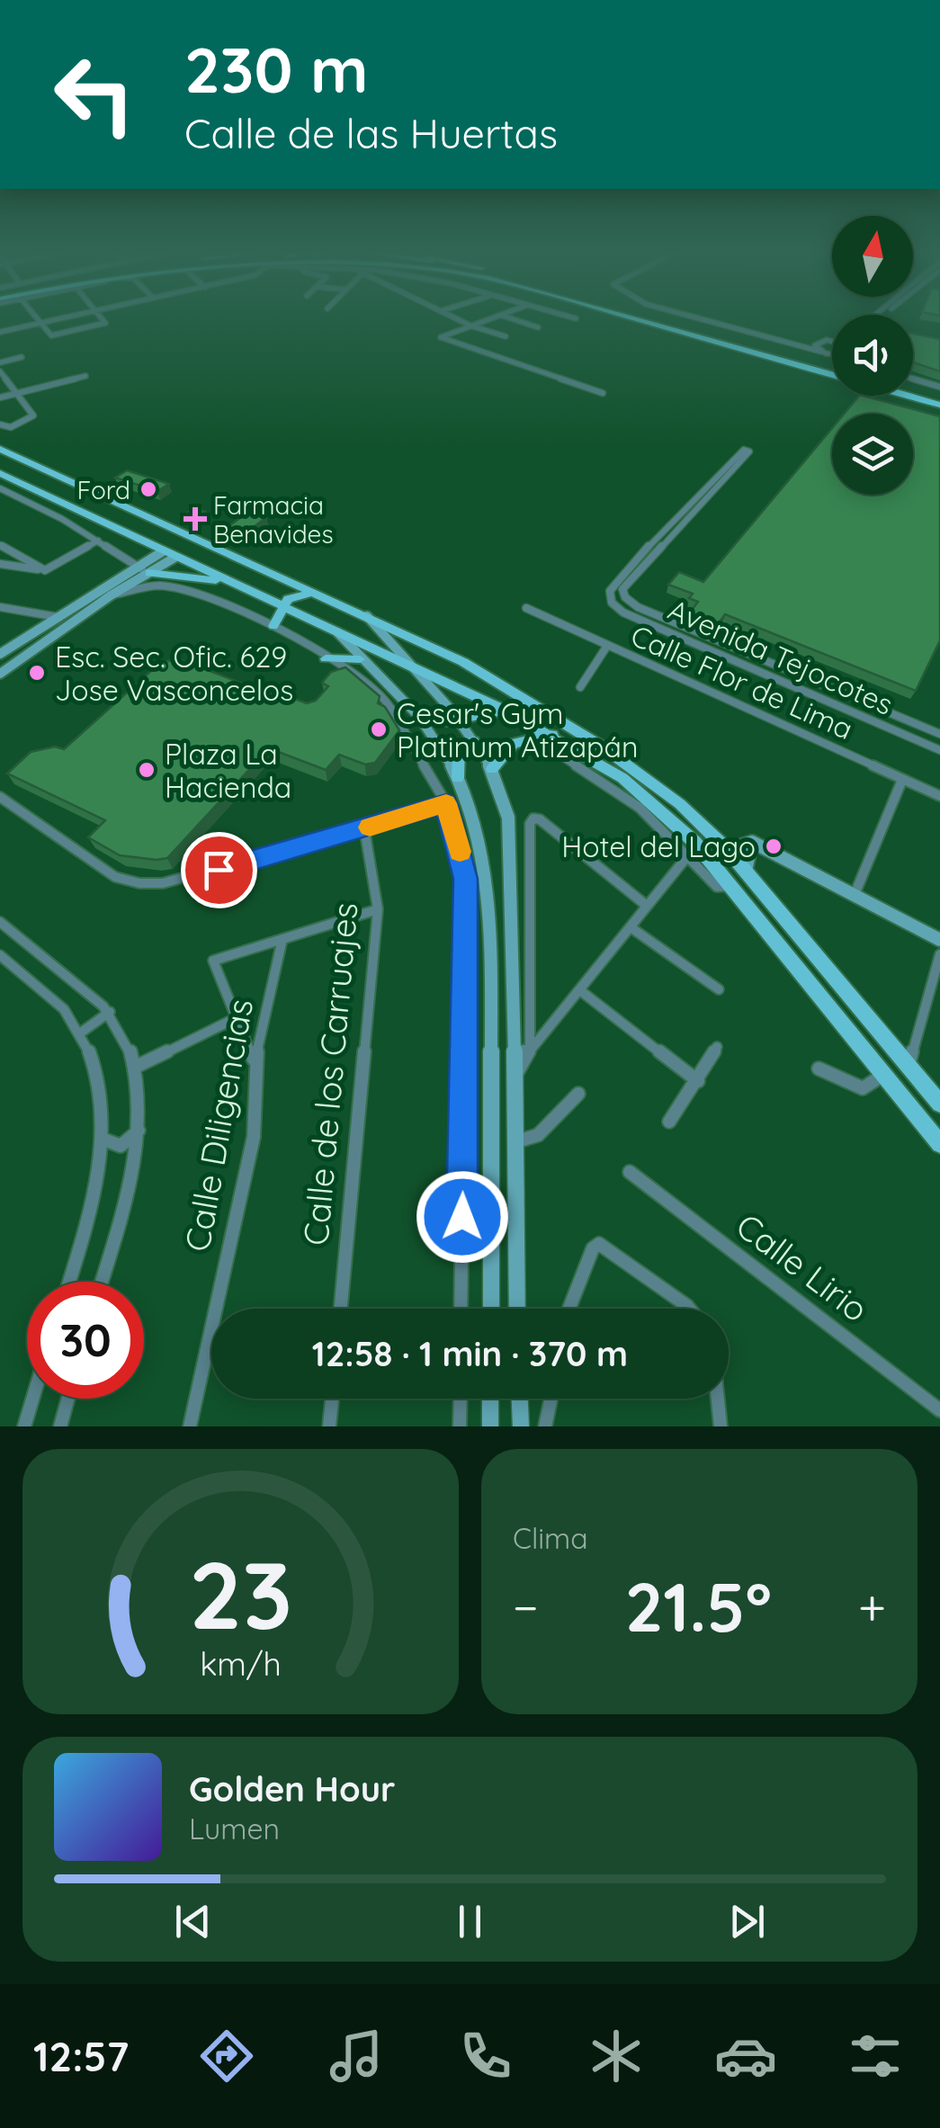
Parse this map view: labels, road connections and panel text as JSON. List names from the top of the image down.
{
  "streets": {
    "street": [
      "Avenida Tejocotes",
      "Calle Flor de Lima",
      "Calle de los Carruajes",
      "Calle Diligencias",
      "Calle Lirio"
    ]
  },
  "places": {
    "other": [
      "Ford",
      "Esc. Sec. Ofic. 629 Jose Vasconcelos",
      "Cesar's Gym Platinum Atizapán",
      "Plaza La Hacienda",
      "Hotel del Lago"
    ],
    "health": ["Farmacia Benavides"]
  },
  "north": "top",
  "page": {
    "turn": ["230 m", "Calle de las Huertas"],
    "limit": "30",
    "trip": "12:58 · 1 min · 370 m",
    "tile": "Clima",
    "heat": ["−", "21.5°", "+"],
    "song": ["Golden Hour", "Lumen"],
    "tabs": "12:57",
    "gauge": ["23", "km/h"]
  }
}
